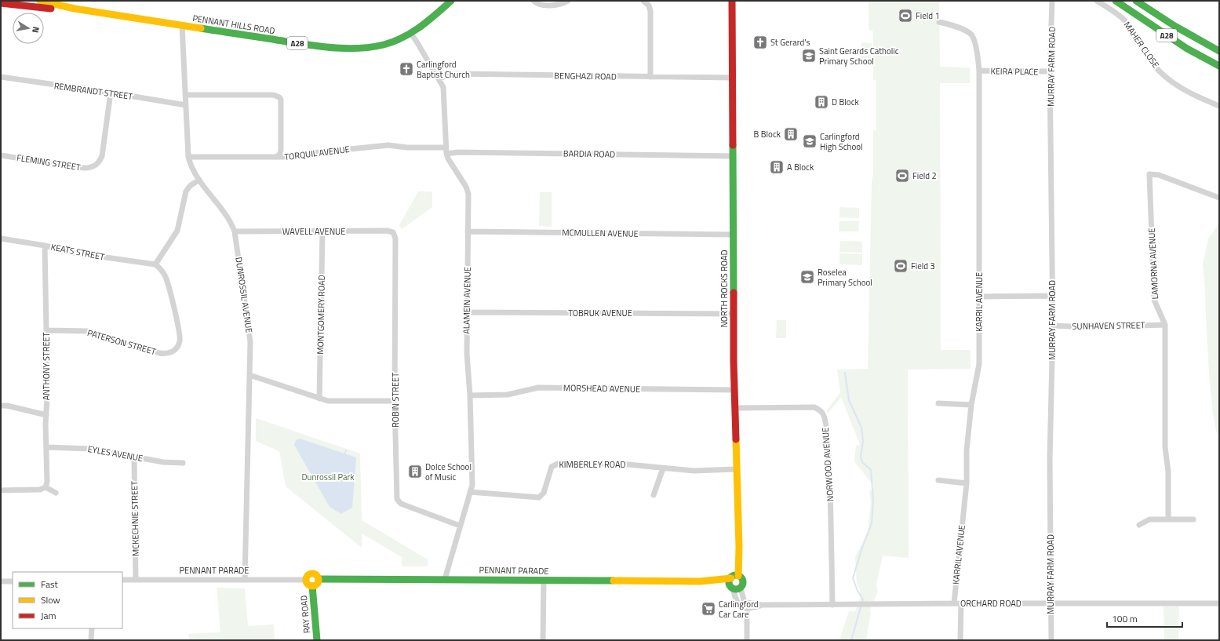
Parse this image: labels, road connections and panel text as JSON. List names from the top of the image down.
{
  "streets": {
    "main road": [
      "PENNANT HILLS ROAD",
      "A28",
      "NORTH ROCKS ROAD",
      "PENNANT PARADE",
      "RAY ROAD"
    ],
    "street": [
      "MAHER CLOSE",
      "MURRAY FARM ROAD",
      "KEIRA PLACE",
      "BENGHAZI ROAD",
      "REMBRANDT STREET",
      "TORQUIL AVENUE",
      "BARDIA ROAD",
      "FLEMING STREET",
      "WAVELL AVENUE",
      "MCMULLEN AVENUE",
      "KEATS STREET",
      "LAMORNA AVENUE",
      "DUNROSSIL AVENUE",
      "ALAMEIN AVENUE",
      "KARRIL AVENUE",
      "TOBRUK AVENUE",
      "MONTGOMERY ROAD",
      "SUNHAVEN STREET",
      "PATERSON STREET",
      "ANTHONY STREET",
      "MORSHEAD AVENUE",
      "ROBIN STREET",
      "EYLES AVENUE",
      "KIMBERLEY ROAD",
      "NORWOOD AVENUE",
      "MCKECHNIE STREET",
      "ORCHARD ROAD"
    ]
  },
  "crossings": [
    ["PENNANT HILLS ROAD", "DUNROSSIL AVENUE"],
    ["PENNANT HILLS ROAD", "ALAMEIN AVENUE"],
    ["MURRAY FARM ROAD", "KEIRA PLACE"],
    ["MURRAY FARM ROAD", "SUNHAVEN STREET"],
    ["MURRAY FARM ROAD", "ORCHARD ROAD"],
    ["KEIRA PLACE", "KARRIL AVENUE"],
    ["BENGHAZI ROAD", "NORTH ROCKS ROAD"],
    ["BENGHAZI ROAD", "ALAMEIN AVENUE"],
    ["REMBRANDT STREET", "FLEMING STREET"],
    ["REMBRANDT STREET", "DUNROSSIL AVENUE"],
    ["TORQUIL AVENUE", "DUNROSSIL AVENUE"],
    ["TORQUIL AVENUE", "ALAMEIN AVENUE"],
    ["BARDIA ROAD", "NORTH ROCKS ROAD"],
    ["BARDIA ROAD", "ALAMEIN AVENUE"],
    ["WAVELL AVENUE", "DUNROSSIL AVENUE"],
    ["WAVELL AVENUE", "MONTGOMERY ROAD"],
    ["WAVELL AVENUE", "ROBIN STREET"],
    ["MCMULLEN AVENUE", "NORTH ROCKS ROAD"],
    ["MCMULLEN AVENUE", "ALAMEIN AVENUE"],
    ["KEATS STREET", "PATERSON STREET"],
    ["KEATS STREET", "ANTHONY STREET"],
    ["LAMORNA AVENUE", "SUNHAVEN STREET"],
    ["NORTH ROCKS ROAD", "TOBRUK AVENUE"],
    ["NORTH ROCKS ROAD", "MORSHEAD AVENUE"],
    ["NORTH ROCKS ROAD", "KIMBERLEY ROAD"],
    ["NORTH ROCKS ROAD", "NORWOOD AVENUE"],
    ["NORTH ROCKS ROAD", "PENNANT PARADE"],
    ["DUNROSSIL AVENUE", "PENNANT PARADE"],
    ["ALAMEIN AVENUE", "TOBRUK AVENUE"],
    ["ALAMEIN AVENUE", "MORSHEAD AVENUE"],
    ["ALAMEIN AVENUE", "ROBIN STREET"],
    ["ALAMEIN AVENUE", "KIMBERLEY ROAD"],
    ["ALAMEIN AVENUE", "PENNANT PARADE"],
    ["KARRIL AVENUE", "ORCHARD ROAD"],
    ["PATERSON STREET", "ANTHONY STREET"],
    ["ANTHONY STREET", "EYLES AVENUE"],
    ["EYLES AVENUE", "MCKECHNIE STREET"],
    ["NORWOOD AVENUE", "ORCHARD ROAD"],
    ["MCKECHNIE STREET", "PENNANT PARADE"],
    ["PENNANT PARADE", "RAY ROAD"]
  ],
  "parks": ["Dunrossil Park"],
  "places": {
    "sports": ["Field 1", "Field 2", "Field 3"],
    "church": ["St Gerard's", "Carlingford Baptist Church"],
    "school or university": ["Saint Gerards Catholic Primary School", "Carlingford High School", "Roselea Primary School"],
    "building": [
      "D Block",
      "B Block",
      "A Block",
      "Dolce School of Music"
    ],
    "supermarket": ["Carlingford Car Care"]
  },
  "legend": ["Fast", "Slow", "Jam"],
  "scale_bar": "100 m",
  "north": "right"
}
